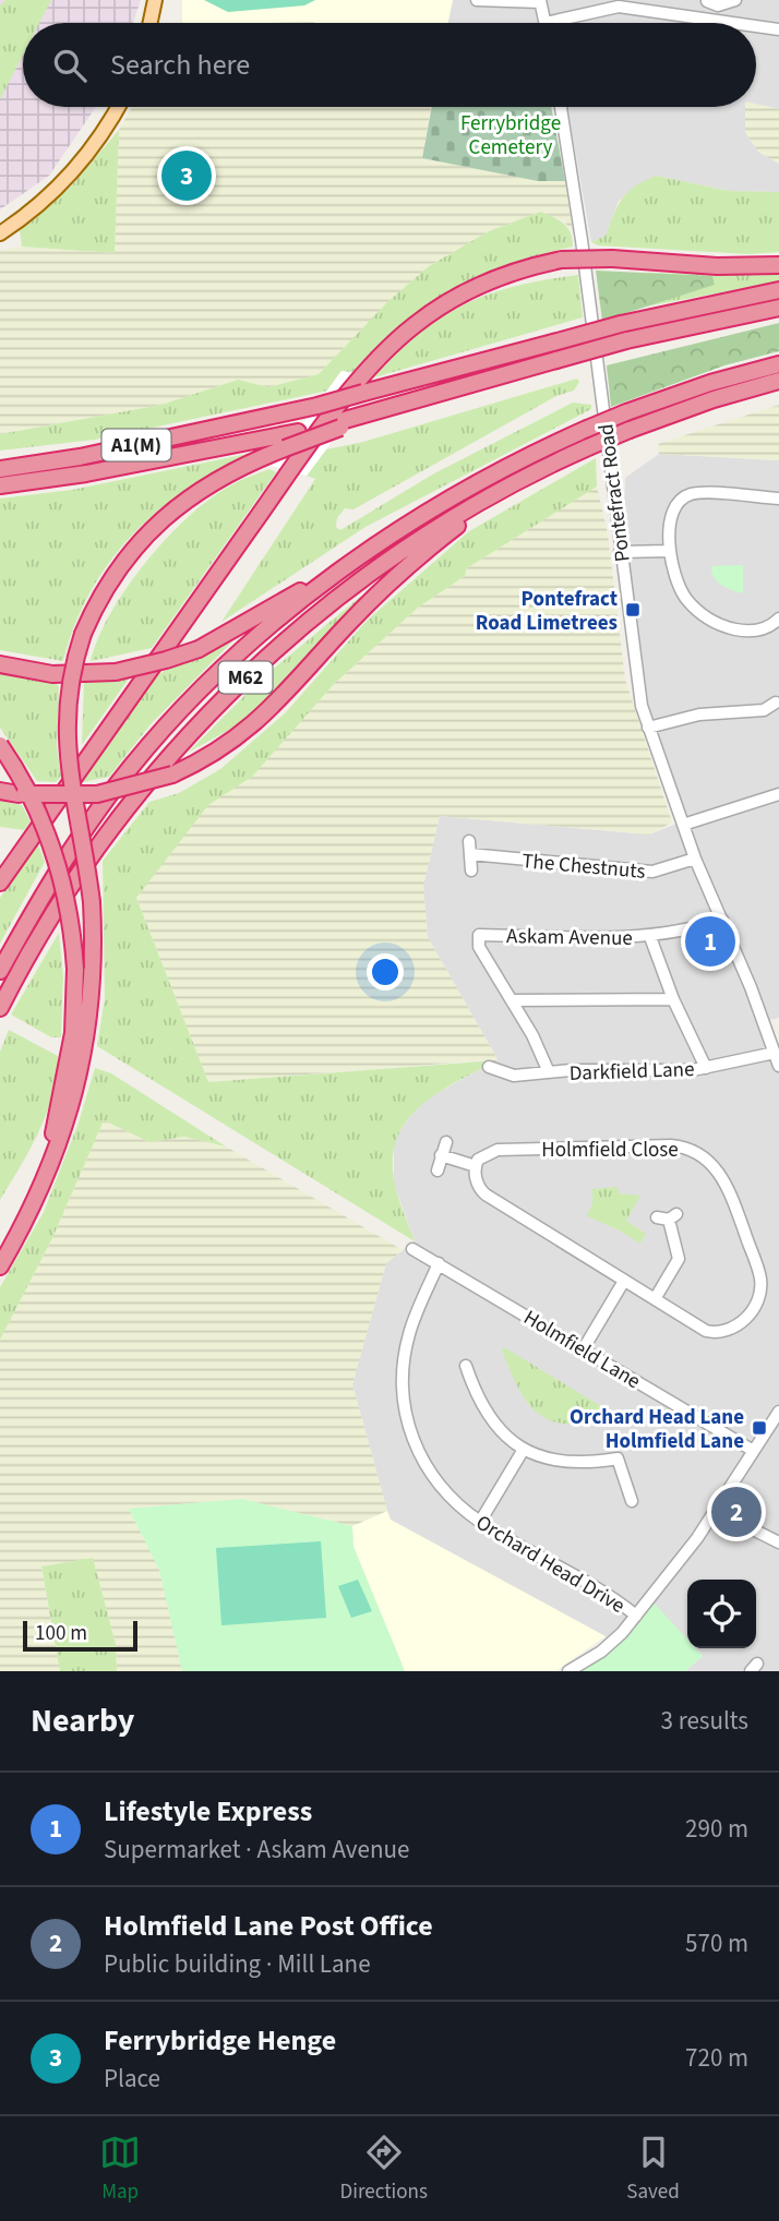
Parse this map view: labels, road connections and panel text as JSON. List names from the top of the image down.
{
  "streets": {
    "highway": ["A1(M)", "M62"],
    "street": [
      "Pontefract Road",
      "The Chestnuts",
      "Askam Avenue",
      "Darkfield Lane",
      "Holmfield Close",
      "Holmfield Lane",
      "Orchard Head Drive"
    ]
  },
  "crossings": [
    ["Pontefract Road", "The Chestnuts"],
    ["Pontefract Road", "Askam Avenue"],
    ["Pontefract Road", "Darkfield Lane"],
    ["Askam Avenue", "Darkfield Lane"],
    ["Holmfield Lane", "Orchard Head Drive"]
  ],
  "parks": ["Ferrybridge Cemetery"],
  "places": {
    "transit": ["Pontefract Road Limetrees", "Orchard Head Lane Holmfield Lane"]
  },
  "scale_bar": "100 m",
  "page": {
    "search": "Search here",
    "pins": ["3", "1", "2"],
    "scale": "100 m",
    "heading": ["Nearby", "3 results"],
    "list": [
      {
        "mark": "1",
        "name": "Lifestyle Express",
        "note": "Supermarket · Askam Avenue",
        "value": "290 m"
      },
      {
        "mark": "2",
        "name": "Holmfield Lane Post Office",
        "note": "Public building · Mill Lane",
        "value": "570 m"
      },
      {
        "mark": "3",
        "name": "Ferrybridge Henge",
        "note": "Place",
        "value": "720 m"
      }
    ],
    "nav": ["Map", "Directions", "Saved"]
  }
}
